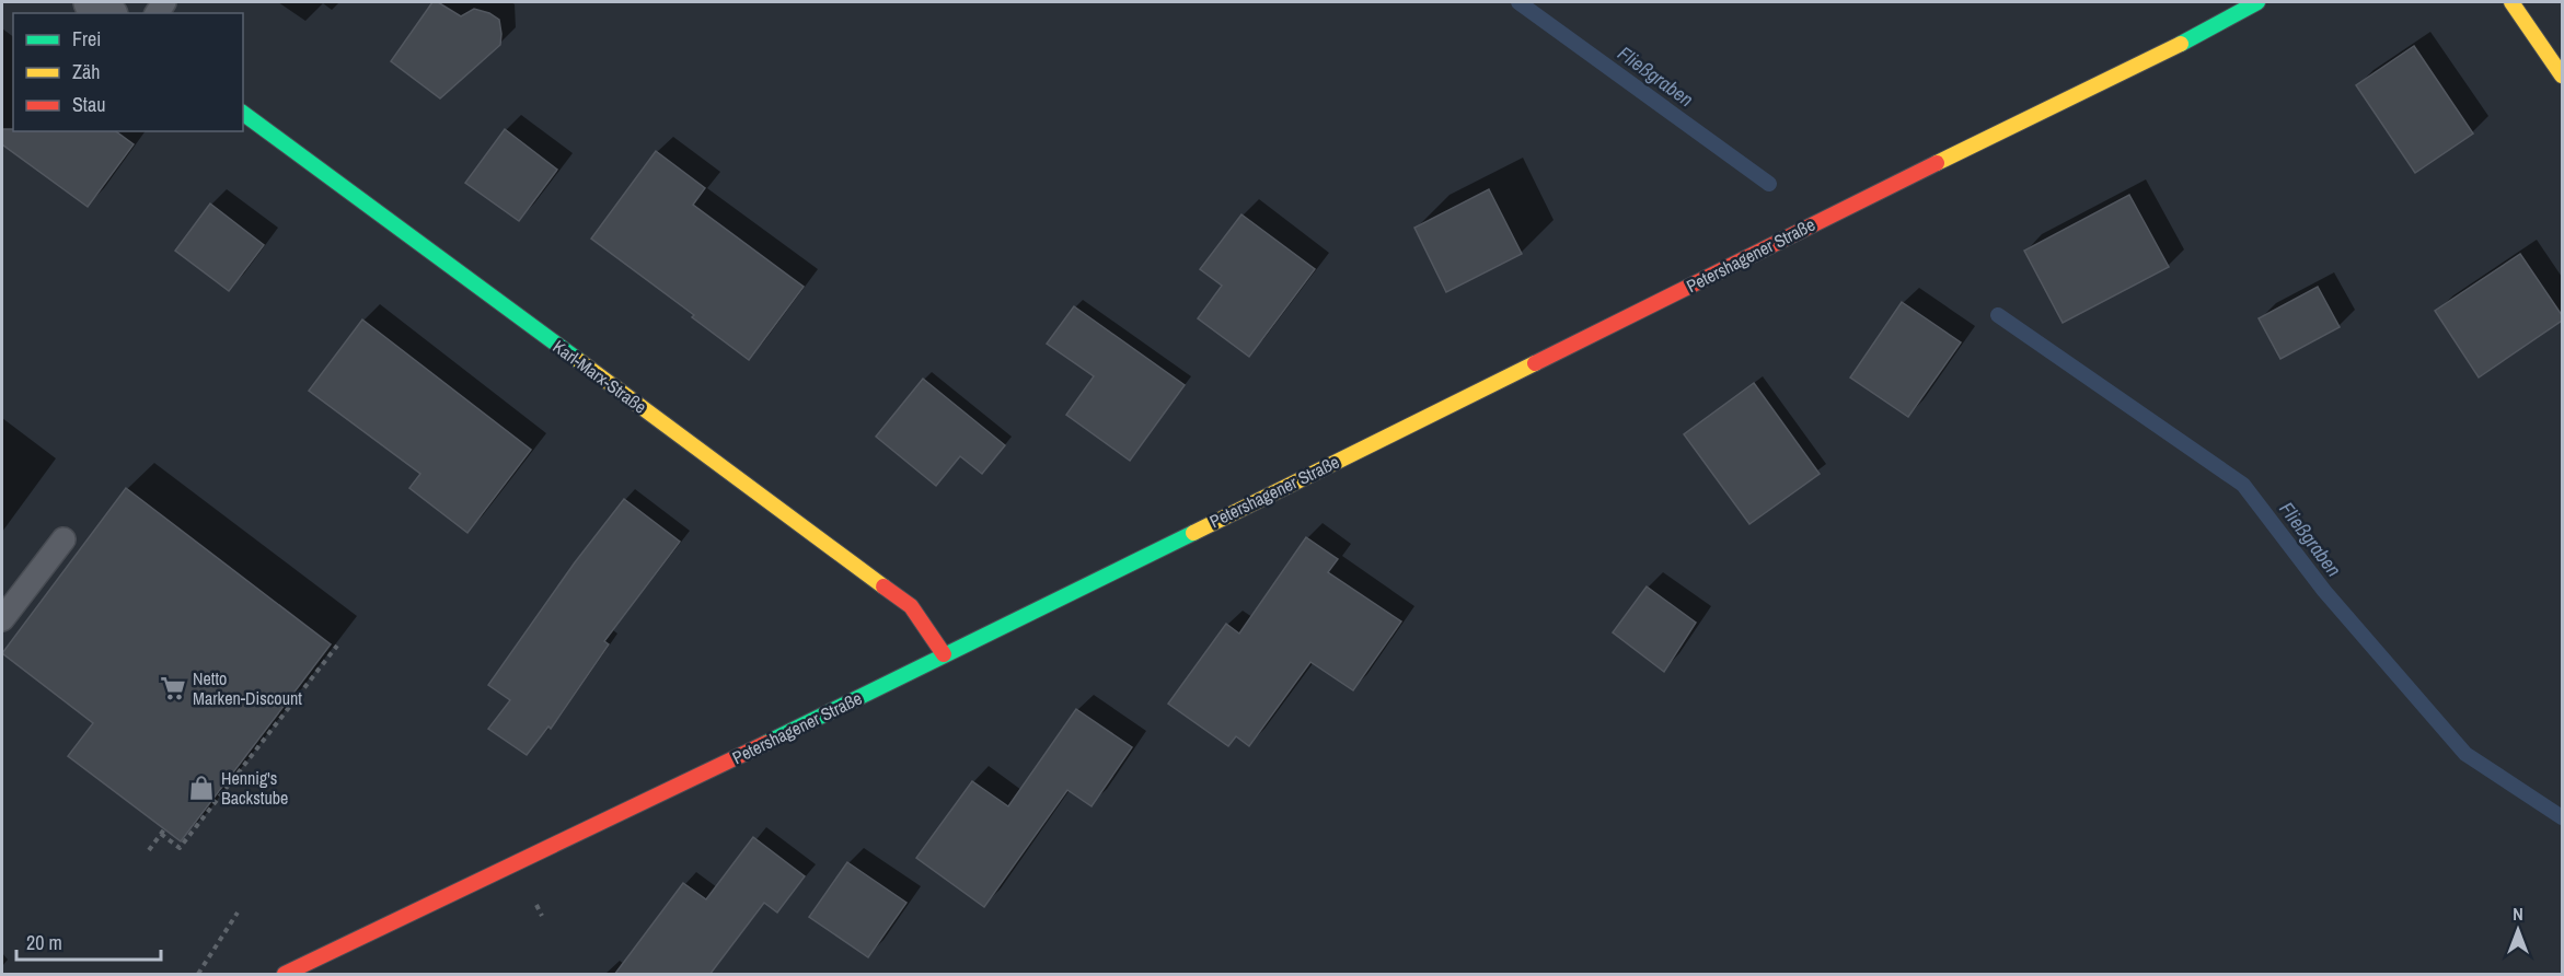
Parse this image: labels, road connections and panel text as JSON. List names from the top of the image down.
{
  "streets": {
    "street": ["Petershagener Straße", "Karl-Marx-Straße"]
  },
  "crossings": [
    ["Petershagener Straße", "Karl-Marx-Straße"]
  ],
  "water": ["Fließgraben"],
  "places": {
    "supermarket": ["Netto Marken-Discount"],
    "shop": ["Hennig's Backstube"]
  },
  "legend": ["Frei", "Zäh", "Stau"],
  "scale_bar": "20 m",
  "north": "top"
}
